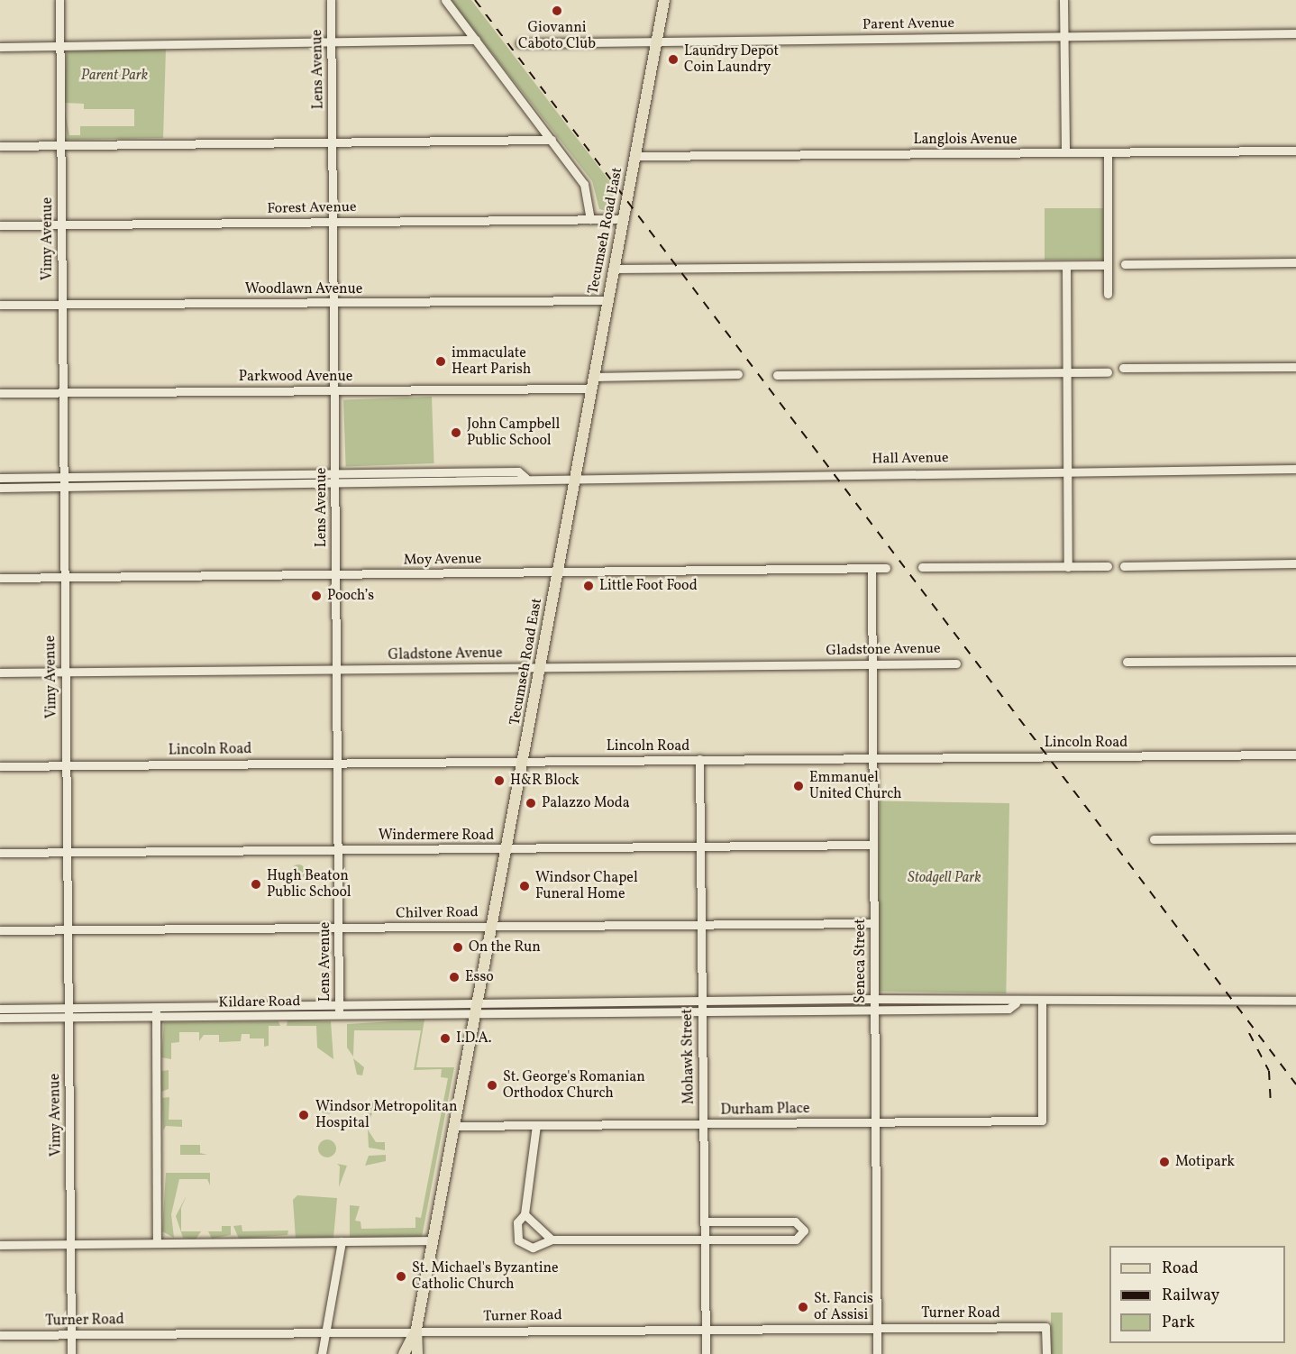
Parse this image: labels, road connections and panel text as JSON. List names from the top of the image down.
{
  "streets": {
    "main road": ["Tecumseh Road East"],
    "street": [
      "Parent Avenue",
      "Lens Avenue",
      "Langlois Avenue",
      "Forest Avenue",
      "Vimy Avenue",
      "Woodlawn Avenue",
      "Parkwood Avenue",
      "Hall Avenue",
      "Moy Avenue",
      "Gladstone Avenue",
      "Lincoln Road",
      "Windermere Road",
      "Chilver Road",
      "Seneca Street",
      "Kildare Road",
      "Mohawk Street",
      "Durham Place",
      "Turner Road"
    ]
  },
  "crossings": [
    ["Parent Avenue", "Tecumseh Road East"],
    ["Lens Avenue", "Forest Avenue"],
    ["Lens Avenue", "Woodlawn Avenue"],
    ["Lens Avenue", "Parkwood Avenue"],
    ["Lens Avenue", "Hall Avenue"],
    ["Lens Avenue", "Moy Avenue"],
    ["Lens Avenue", "Gladstone Avenue"],
    ["Lens Avenue", "Lincoln Road"],
    ["Lens Avenue", "Windermere Road"],
    ["Lens Avenue", "Chilver Road"],
    ["Lens Avenue", "Kildare Road"],
    ["Langlois Avenue", "Tecumseh Road East"],
    ["Forest Avenue", "Tecumseh Road East"],
    ["Forest Avenue", "Vimy Avenue"],
    ["Tecumseh Road East", "Woodlawn Avenue"],
    ["Tecumseh Road East", "Parkwood Avenue"],
    ["Tecumseh Road East", "Hall Avenue"],
    ["Tecumseh Road East", "Moy Avenue"],
    ["Tecumseh Road East", "Gladstone Avenue"],
    ["Tecumseh Road East", "Lincoln Road"],
    ["Tecumseh Road East", "Windermere Road"],
    ["Tecumseh Road East", "Chilver Road"],
    ["Tecumseh Road East", "Kildare Road"],
    ["Tecumseh Road East", "Durham Place"],
    ["Tecumseh Road East", "Turner Road"],
    ["Vimy Avenue", "Woodlawn Avenue"],
    ["Vimy Avenue", "Parkwood Avenue"],
    ["Vimy Avenue", "Hall Avenue"],
    ["Vimy Avenue", "Moy Avenue"],
    ["Vimy Avenue", "Gladstone Avenue"],
    ["Vimy Avenue", "Lincoln Road"],
    ["Vimy Avenue", "Windermere Road"],
    ["Vimy Avenue", "Chilver Road"],
    ["Vimy Avenue", "Kildare Road"],
    ["Vimy Avenue", "Turner Road"],
    ["Moy Avenue", "Seneca Street"],
    ["Gladstone Avenue", "Seneca Street"],
    ["Lincoln Road", "Seneca Street"],
    ["Lincoln Road", "Mohawk Street"],
    ["Windermere Road", "Seneca Street"],
    ["Windermere Road", "Mohawk Street"],
    ["Chilver Road", "Seneca Street"],
    ["Chilver Road", "Mohawk Street"],
    ["Seneca Street", "Kildare Road"],
    ["Seneca Street", "Durham Place"],
    ["Seneca Street", "Turner Road"],
    ["Kildare Road", "Mohawk Street"],
    ["Kildare Road", "Durham Place"],
    ["Mohawk Street", "Durham Place"],
    ["Mohawk Street", "Turner Road"]
  ],
  "parks": ["Parent Park", "Stodgell Park"],
  "places": [
    "Giovanni Caboto Club",
    "Laundry Depot Coin Laundry",
    "immaculate Heart Parish",
    "John Campbell Public School",
    "Little Foot Food",
    "Pooch’s",
    "H&R Block",
    "Emmanuel United Church",
    "Palazzo Moda",
    "Hugh Beaton Public School",
    "Windsor Chapel Funeral Home",
    "On the Run",
    "Esso",
    "I.D.A.",
    "St. George's Romanian Orthodox Church",
    "Windsor Metropolitan Hospital",
    "Motipark",
    "St. Michael's Byzantine Catholic Church",
    "St. Fancis of Assisi"
  ],
  "legend": ["Road", "Railway", "Park"]
}
